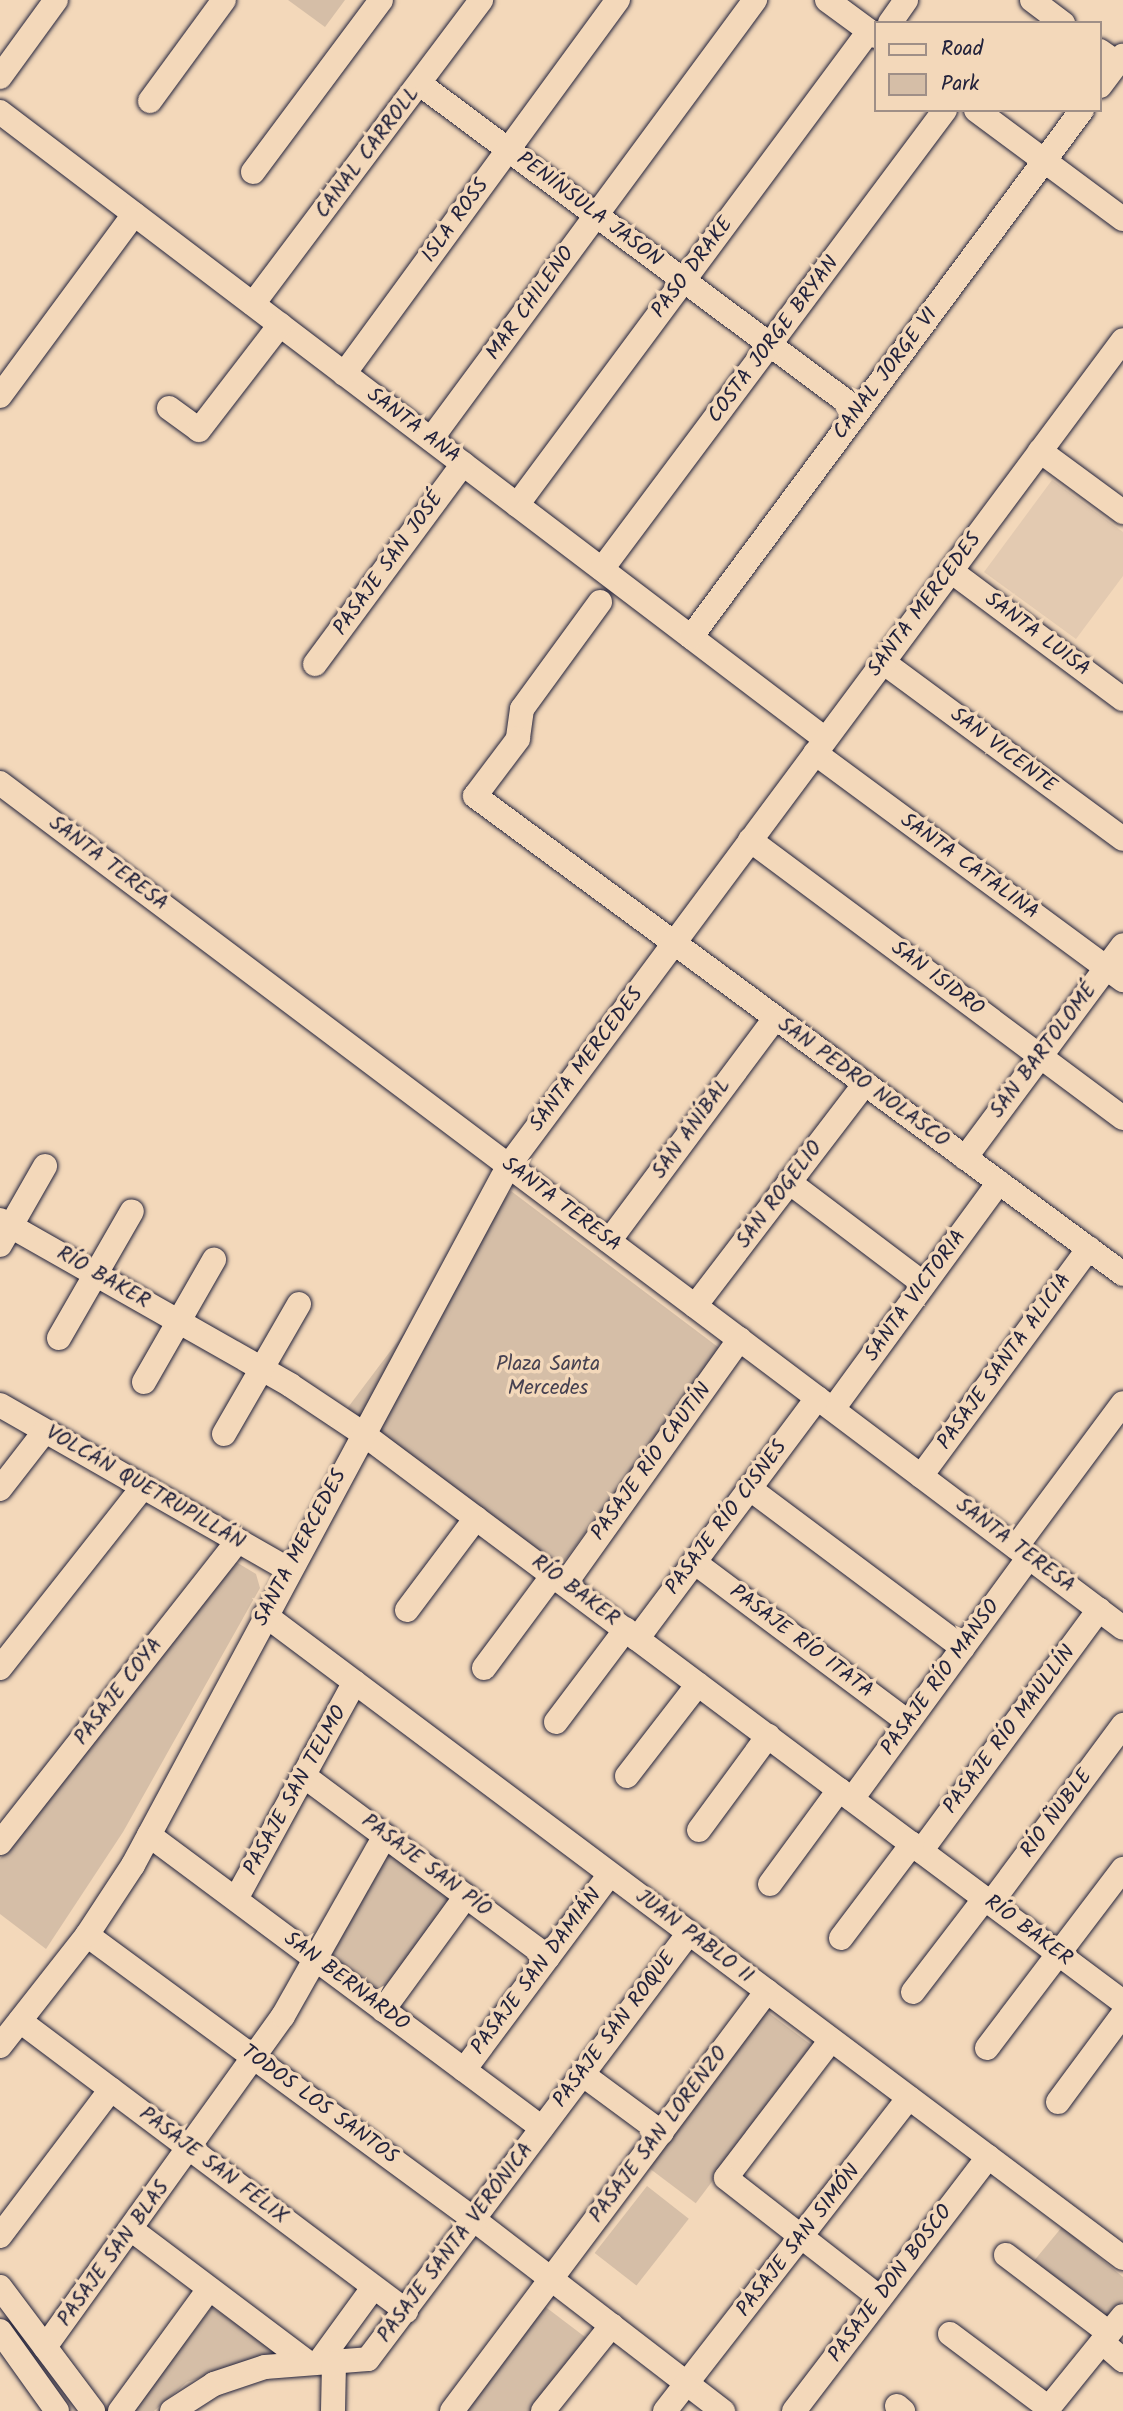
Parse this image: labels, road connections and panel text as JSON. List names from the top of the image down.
{
  "streets": {
    "street": [
      "CANAL CARROLL",
      "PENÍNSULA JASON",
      "ISLA ROSS",
      "PASO DRAKE",
      "MAR CHILENO",
      "COSTA JORGE BRYAN",
      "CANAL JORGE VI",
      "SANTA ANA",
      "PASAJE SAN JOSÉ",
      "SANTA MERCEDES",
      "SANTA LUISA",
      "SAN VICENTE",
      "SANTA TERESA",
      "SANTA CATALINA",
      "SAN ISIDRO",
      "SAN BARTOLOMÉ",
      "SAN PEDRO NOLASCO",
      "SAN ANÍBAL",
      "SAN ROGELIO",
      "RÍO BAKER",
      "SANTA VICTORIA",
      "PASAJE SANTA ALICIA",
      "PASAJE RÍO CAUTÍN",
      "VOLCÁN QUETRUPILLÁN",
      "PASAJE RÍO CISNES",
      "PASAJE RÍO ITATA",
      "PASAJE RÍO MANSO",
      "PASAJE COYA",
      "PASAJE RÍO MAULLÍN",
      "PASAJE SAN TELMO",
      "RÍO ÑUBLE",
      "PASAJE SAN PÍO",
      "JUAN PABLO II",
      "PASAJE SAN DAMIÁN",
      "SAN BERNARDO",
      "PASAJE SAN ROQUE",
      "TODOS LOS SANTOS",
      "PASAJE SAN LORENZO",
      "PASAJE SAN FÉLIX",
      "PASAJE SAN SIMÓN",
      "PASAJE SANTA VERÓNICA",
      "PASAJE SAN BLAS",
      "PASAJE DON BOSCO"
    ]
  },
  "crossings": [
    ["CANAL CARROLL", "PENÍNSULA JASON"],
    ["CANAL CARROLL", "SANTA ANA"],
    ["PENÍNSULA JASON", "ISLA ROSS"],
    ["PENÍNSULA JASON", "PASO DRAKE"],
    ["PENÍNSULA JASON", "MAR CHILENO"],
    ["PENÍNSULA JASON", "COSTA JORGE BRYAN"],
    ["PENÍNSULA JASON", "CANAL JORGE VI"],
    ["ISLA ROSS", "SANTA ANA"],
    ["PASO DRAKE", "SANTA ANA"],
    ["MAR CHILENO", "SANTA ANA"],
    ["COSTA JORGE BRYAN", "SANTA ANA"],
    ["CANAL JORGE VI", "SANTA ANA"],
    ["SANTA ANA", "PASAJE SAN JOSÉ"],
    ["SANTA ANA", "SANTA MERCEDES"],
    ["SANTA ANA", "SANTA CATALINA"],
    ["SANTA MERCEDES", "SANTA LUISA"],
    ["SANTA MERCEDES", "SAN VICENTE"],
    ["SANTA MERCEDES", "SANTA TERESA"],
    ["SANTA MERCEDES", "SANTA CATALINA"],
    ["SANTA MERCEDES", "SAN ISIDRO"],
    ["SANTA MERCEDES", "SAN PEDRO NOLASCO"],
    ["SANTA MERCEDES", "RÍO BAKER"],
    ["SANTA MERCEDES", "VOLCÁN QUETRUPILLÁN"],
    ["SANTA MERCEDES", "JUAN PABLO II"],
    ["SANTA MERCEDES", "SAN BERNARDO"],
    ["SANTA MERCEDES", "TODOS LOS SANTOS"],
    ["SANTA MERCEDES", "PASAJE SAN FÉLIX"],
    ["SANTA TERESA", "SAN ANÍBAL"],
    ["SANTA TERESA", "SAN ROGELIO"],
    ["SANTA TERESA", "SANTA VICTORIA"],
    ["SANTA TERESA", "PASAJE SANTA ALICIA"],
    ["SANTA TERESA", "PASAJE RÍO CAUTÍN"],
    ["SANTA TERESA", "PASAJE RÍO CISNES"],
    ["SANTA TERESA", "PASAJE RÍO MANSO"],
    ["SANTA TERESA", "PASAJE RÍO MAULLÍN"],
    ["SANTA CATALINA", "SAN BARTOLOMÉ"],
    ["SAN ISIDRO", "SAN BARTOLOMÉ"],
    ["SAN BARTOLOMÉ", "SAN PEDRO NOLASCO"],
    ["SAN PEDRO NOLASCO", "SAN ANÍBAL"],
    ["SAN PEDRO NOLASCO", "SAN ROGELIO"],
    ["SAN PEDRO NOLASCO", "SANTA VICTORIA"],
    ["SAN PEDRO NOLASCO", "PASAJE SANTA ALICIA"],
    ["RÍO BAKER", "PASAJE RÍO CAUTÍN"],
    ["RÍO BAKER", "PASAJE RÍO CISNES"],
    ["RÍO BAKER", "PASAJE RÍO MANSO"],
    ["RÍO BAKER", "PASAJE RÍO MAULLÍN"],
    ["RÍO BAKER", "RÍO ÑUBLE"],
    ["SANTA VICTORIA", "PASAJE RÍO CISNES"],
    ["VOLCÁN QUETRUPILLÁN", "PASAJE COYA"],
    ["PASAJE RÍO CISNES", "PASAJE RÍO ITATA"],
    ["PASAJE RÍO ITATA", "PASAJE RÍO MANSO"],
    ["PASAJE SAN TELMO", "PASAJE SAN PÍO"],
    ["PASAJE SAN TELMO", "JUAN PABLO II"],
    ["PASAJE SAN TELMO", "SAN BERNARDO"],
    ["PASAJE SAN PÍO", "PASAJE SAN DAMIÁN"],
    ["PASAJE SAN PÍO", "PASAJE SAN BLAS"],
    ["JUAN PABLO II", "PASAJE SAN DAMIÁN"],
    ["JUAN PABLO II", "PASAJE SAN ROQUE"],
    ["JUAN PABLO II", "PASAJE SAN LORENZO"],
    ["JUAN PABLO II", "PASAJE SAN SIMÓN"],
    ["JUAN PABLO II", "PASAJE DON BOSCO"],
    ["PASAJE SAN DAMIÁN", "SAN BERNARDO"],
    ["SAN BERNARDO", "PASAJE SAN ROQUE"],
    ["SAN BERNARDO", "PASAJE SANTA VERÓNICA"],
    ["SAN BERNARDO", "PASAJE SAN BLAS"],
    ["PASAJE SAN ROQUE", "PASAJE SANTA VERÓNICA"],
    ["TODOS LOS SANTOS", "PASAJE SAN LORENZO"],
    ["TODOS LOS SANTOS", "PASAJE SAN SIMÓN"],
    ["TODOS LOS SANTOS", "PASAJE SANTA VERÓNICA"],
    ["TODOS LOS SANTOS", "PASAJE SAN BLAS"],
    ["PASAJE SAN FÉLIX", "PASAJE SANTA VERÓNICA"],
    ["PASAJE SAN FÉLIX", "PASAJE SAN BLAS"]
  ],
  "parks": ["Plaza Santa Mercedes"],
  "legend": ["Road", "Park"]
}
